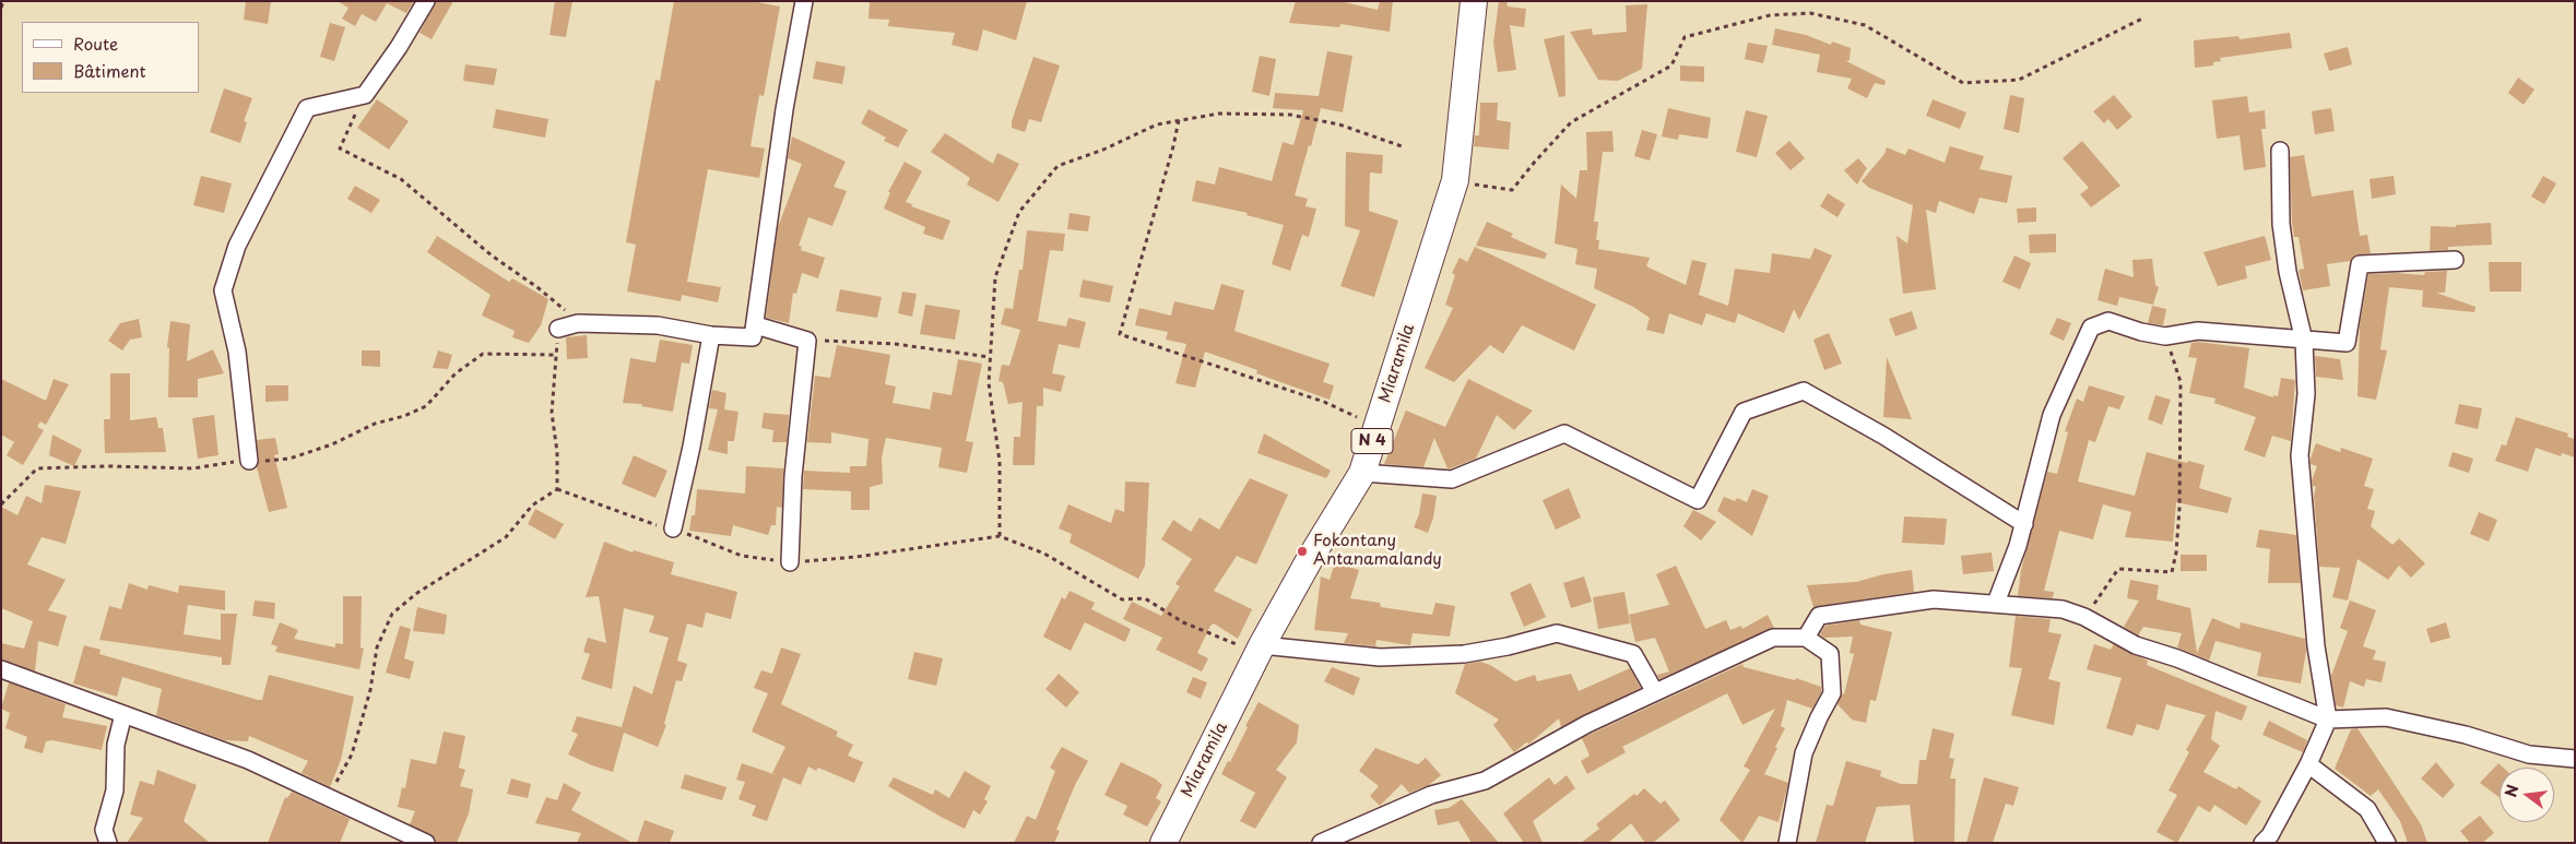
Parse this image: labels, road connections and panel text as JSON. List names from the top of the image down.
{
  "streets": {
    "main road": ["Miaramila", "N 4"]
  },
  "places": ["Fokontany Antanamalandy"],
  "legend": ["Route", "Bâtiment"],
  "north": "left"
}
